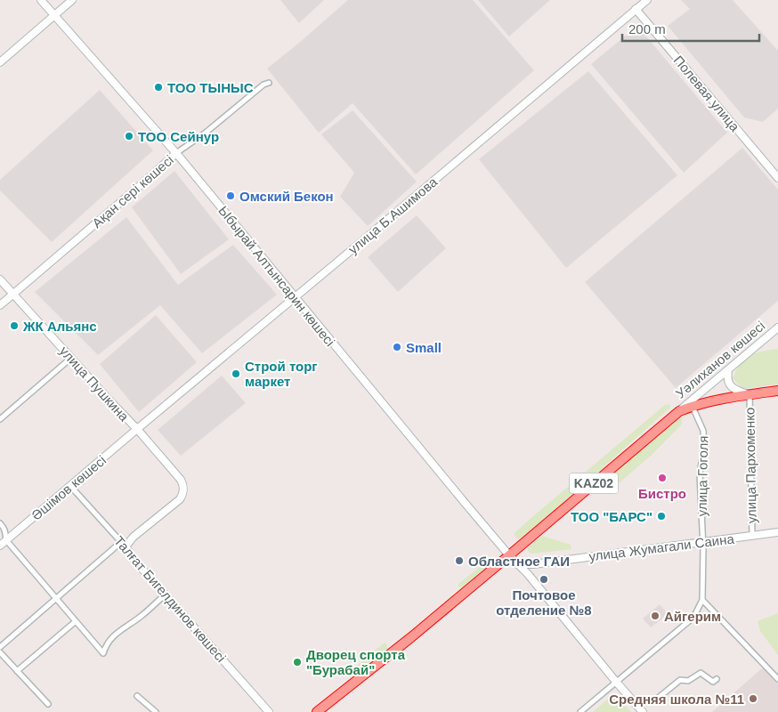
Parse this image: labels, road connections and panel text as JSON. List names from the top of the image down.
{
  "streets": {
    "highway": ["Уәлиханов көшесі", "KАZ02"],
    "street": [
      "Полевая улица",
      "Ақан сері көшесі",
      "улица Б.Ашимова",
      "Ыбырай Алтынсарин көшесі",
      "улица Пушкина",
      "улица Пархоменко",
      "улица Гоголя",
      "Әшімов көшесі",
      "улица Жумагали Саина",
      "Талғат Бигелдинов көшесі"
    ]
  },
  "crossings": [
    ["Полевая улица", "улица Б.Ашимова"],
    ["Ақан сері көшесі", "Ыбырай Алтынсарин көшесі"],
    ["Ақан сері көшесі", "улица Пушкина"],
    ["улица Б.Ашимова", "Ыбырай Алтынсарин көшесі"],
    ["улица Б.Ашимова", "улица Пушкина"],
    ["улица Б.Ашимова", "Әшімов көшесі"],
    ["Ыбырай Алтынсарин көшесі", "Уәлиханов көшесі"],
    ["Ыбырай Алтынсарин көшесі", "улица Жумагали Саина"],
    ["Уәлиханов көшесі", "улица Пархоменко"],
    ["Уәлиханов көшесі", "улица Гоголя"],
    ["улица Пушкина", "Әшімов көшесі"],
    ["улица Пушкина", "Талғат Бигелдинов көшесі"],
    ["улица Пархоменко", "улица Жумагали Саина"],
    ["улица Гоголя", "улица Жумагали Саина"],
    ["Әшімов көшесі", "Талғат Бигелдинов көшесі"]
  ],
  "places": [
    "ТОО ТЫНЫС",
    "ТОО Сейнур",
    "Омский Бекон",
    "ЖК Альянс",
    "Small",
    "Строй торг маркет",
    "Бистро",
    "ТОО \"БАРС\"",
    "Областное ГАИ",
    "Почтовое отделение №8",
    "Айгерим",
    "Дворец спорта \"Бурабай\"",
    "Средняя школа №11"
  ],
  "scale_bar": "200 m"
}
